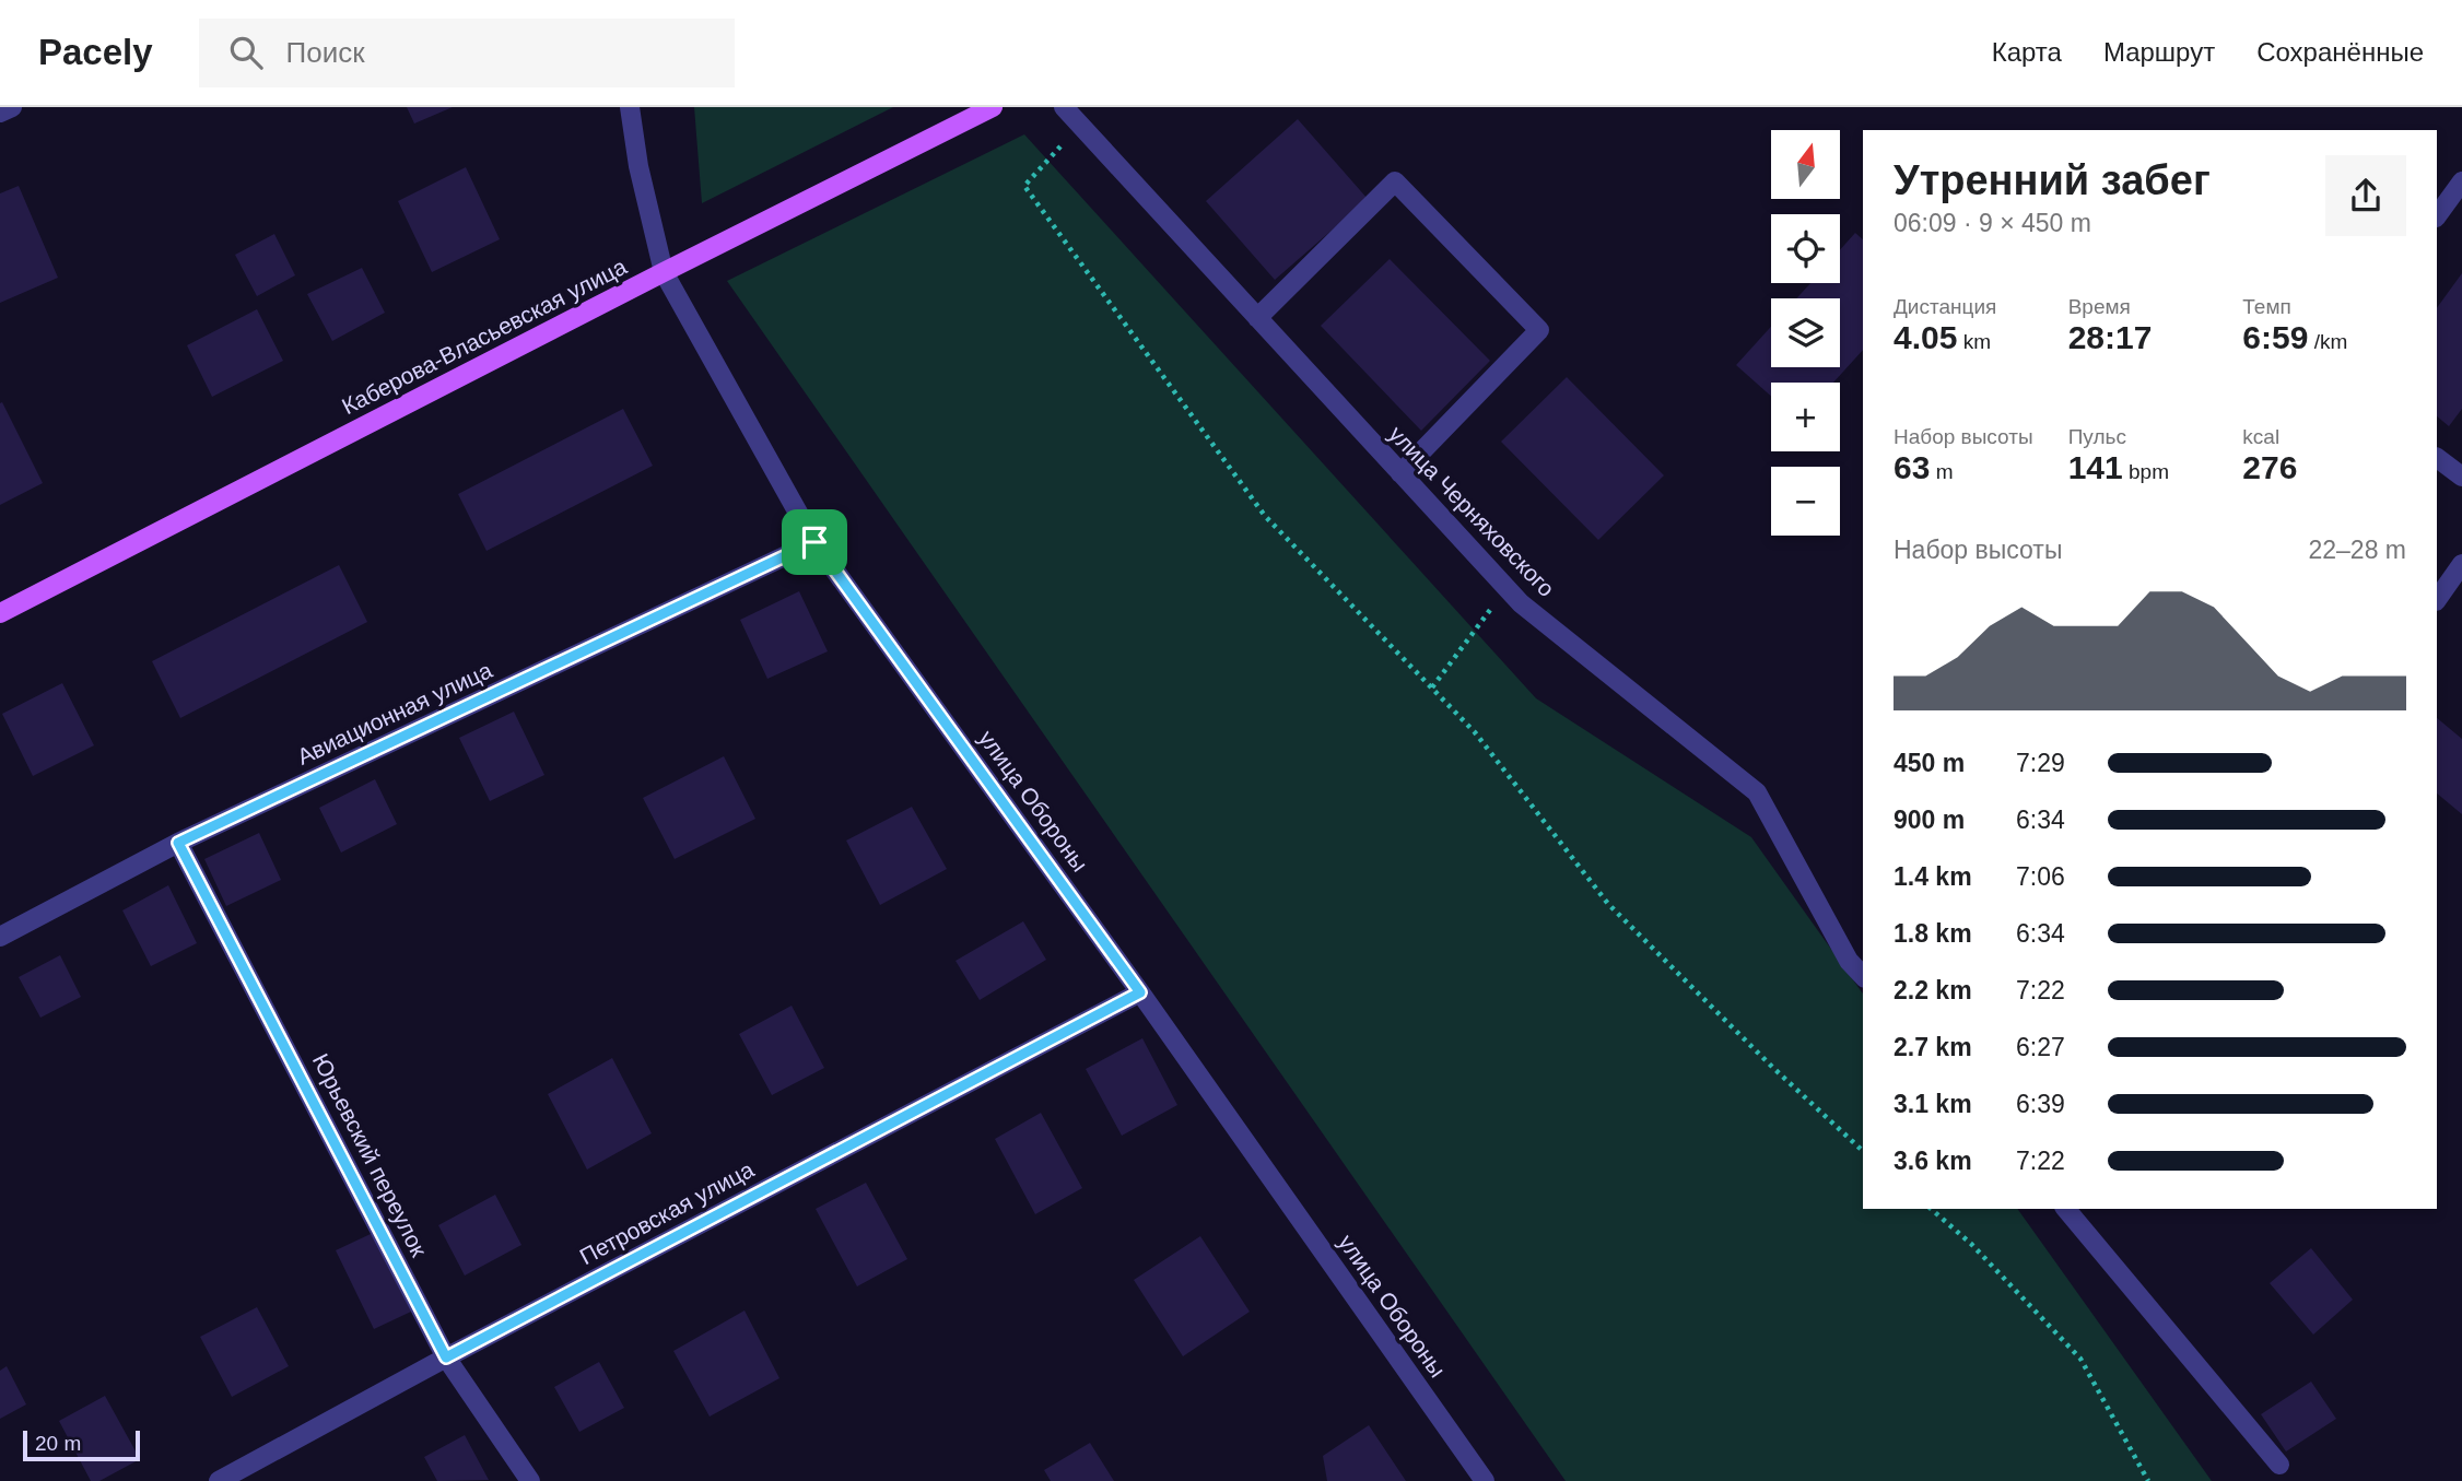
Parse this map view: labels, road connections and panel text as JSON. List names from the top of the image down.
{
  "streets": {
    "main road": ["Каберова-Власьевская улица"],
    "street": [
      "улица Черняховского",
      "Авиационная улица",
      "улица Обороны",
      "Юрьевский переулок",
      "Петровская улица"
    ]
  },
  "crossings": [
    ["Каберова-Власьевская улица", "улица Обороны"],
    ["Авиационная улица", "улица Обороны"],
    ["Авиационная улица", "Юрьевский переулок"],
    ["улица Обороны", "Петровская улица"],
    ["Юрьевский переулок", "Петровская улица"]
  ],
  "scale_bar": "20 m",
  "north": "top",
  "page": {
    "header": "Pacely",
    "search": "Поиск",
    "nav": ["Карта", "Маршрут", "Сохранённые"],
    "map_buttons": ["+", "−"],
    "heading": ["Утренний забег", "06:09 · 9 × 450 m"],
    "stats": [
      ["Дистанция", "4.05 km"],
      ["Время", "28:17"],
      ["Темп", "6:59 /km"],
      ["Набор высоты", "63 m"],
      ["Пульс", "141 bpm"],
      ["kcal", "276"]
    ],
    "chart": ["Набор высоты", "22–28 m"],
    "list": [
      {
        "name": "450 m",
        "note": "7:29"
      },
      {
        "name": "900 m",
        "note": "6:34"
      },
      {
        "name": "1.4 km",
        "note": "7:06"
      },
      {
        "name": "1.8 km",
        "note": "6:34"
      },
      {
        "name": "2.2 km",
        "note": "7:22"
      },
      {
        "name": "2.7 km",
        "note": "6:27"
      },
      {
        "name": "3.1 km",
        "note": "6:39"
      },
      {
        "name": "3.6 km",
        "note": "7:22"
      }
    ],
    "scale": "20 m"
  }
}
